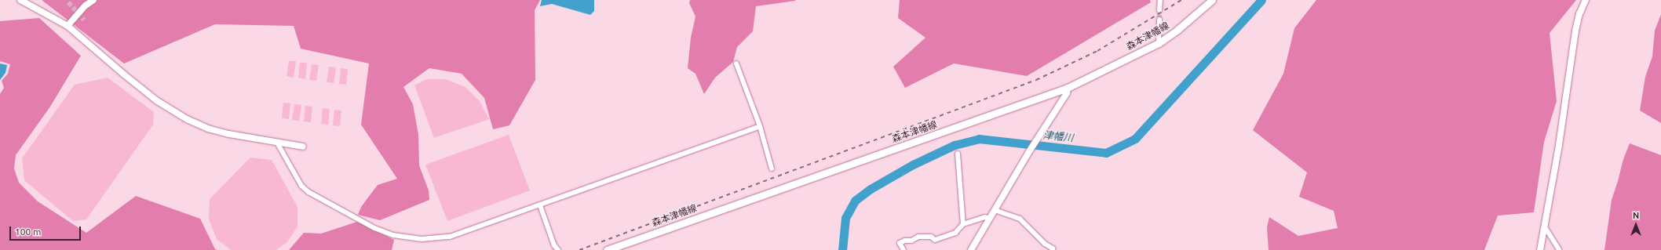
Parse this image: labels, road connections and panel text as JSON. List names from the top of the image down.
{
  "streets": {
    "main road": ["森本津幡線"]
  },
  "water": ["津幡川"],
  "scale_bar": "100 m",
  "north": "top"
}
